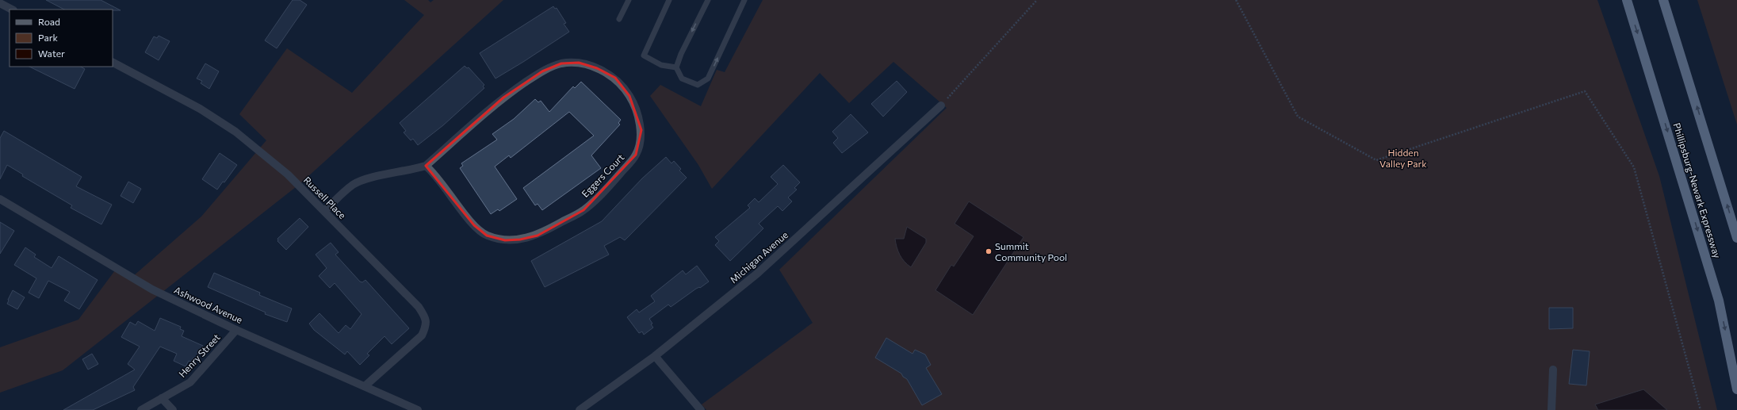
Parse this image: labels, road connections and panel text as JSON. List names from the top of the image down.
{
  "streets": {
    "highway": ["Phillipsburg-Newark Expressway"],
    "street": [
      "Eggers Court",
      "Russell Place",
      "Michigan Avenue",
      "Ashwood Avenue",
      "Henry Street"
    ]
  },
  "crossings": [
    ["Eggers Court", "Russell Place"],
    ["Russell Place", "Ashwood Avenue"],
    ["Ashwood Avenue", "Henry Street"]
  ],
  "parks": ["Hidden Valley Park"],
  "places": ["Summit Community Pool"],
  "legend": ["Road", "Park", "Water"]
}
